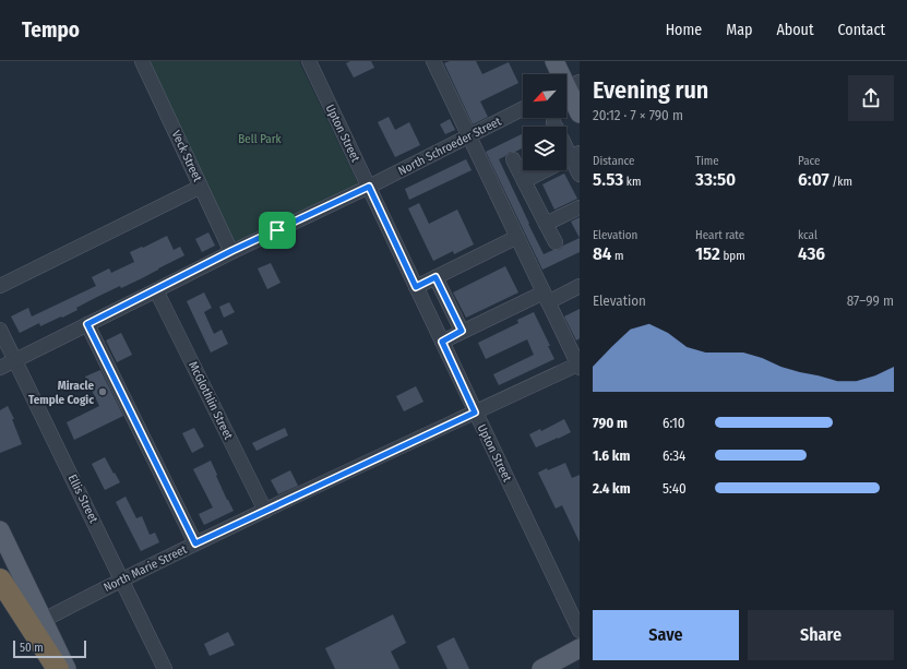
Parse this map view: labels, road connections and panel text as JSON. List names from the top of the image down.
{
  "streets": {
    "street": [
      "Upton Street",
      "North Schroeder Street",
      "Veck Street",
      "McGlothlin Street",
      "Ellis Street",
      "North Marie Street"
    ]
  },
  "crossings": [
    ["Upton Street", "North Schroeder Street"],
    ["Upton Street", "North Marie Street"],
    ["North Schroeder Street", "Veck Street"],
    ["North Schroeder Street", "McGlothlin Street"],
    ["North Schroeder Street", "Ellis Street"],
    ["McGlothlin Street", "North Marie Street"],
    ["Ellis Street", "North Marie Street"]
  ],
  "parks": ["Bell Park"],
  "places": ["Miracle Temple Cogic"],
  "scale_bar": "50 m",
  "north": "bottom left",
  "page": {
    "header": "Tempo",
    "nav": [
      "Home",
      "Map",
      "About",
      "Contact"
    ],
    "heading": ["Evening run", "20:12 · 7 × 790 m"],
    "stats": [
      ["Distance", "5.53 km"],
      ["Time", "33:50"],
      ["Pace", "6:07 /km"],
      ["Elevation", "84 m"],
      ["Heart rate", "152 bpm"],
      ["kcal", "436"]
    ],
    "chart": ["Elevation", "87–99 m"],
    "list": [
      {
        "name": "790 m",
        "note": "6:10"
      },
      {
        "name": "1.6 km",
        "note": "6:34"
      },
      {
        "name": "2.4 km",
        "note": "5:40"
      }
    ],
    "buttons": ["Save", "Share"],
    "scale": "50 m"
  }
}
